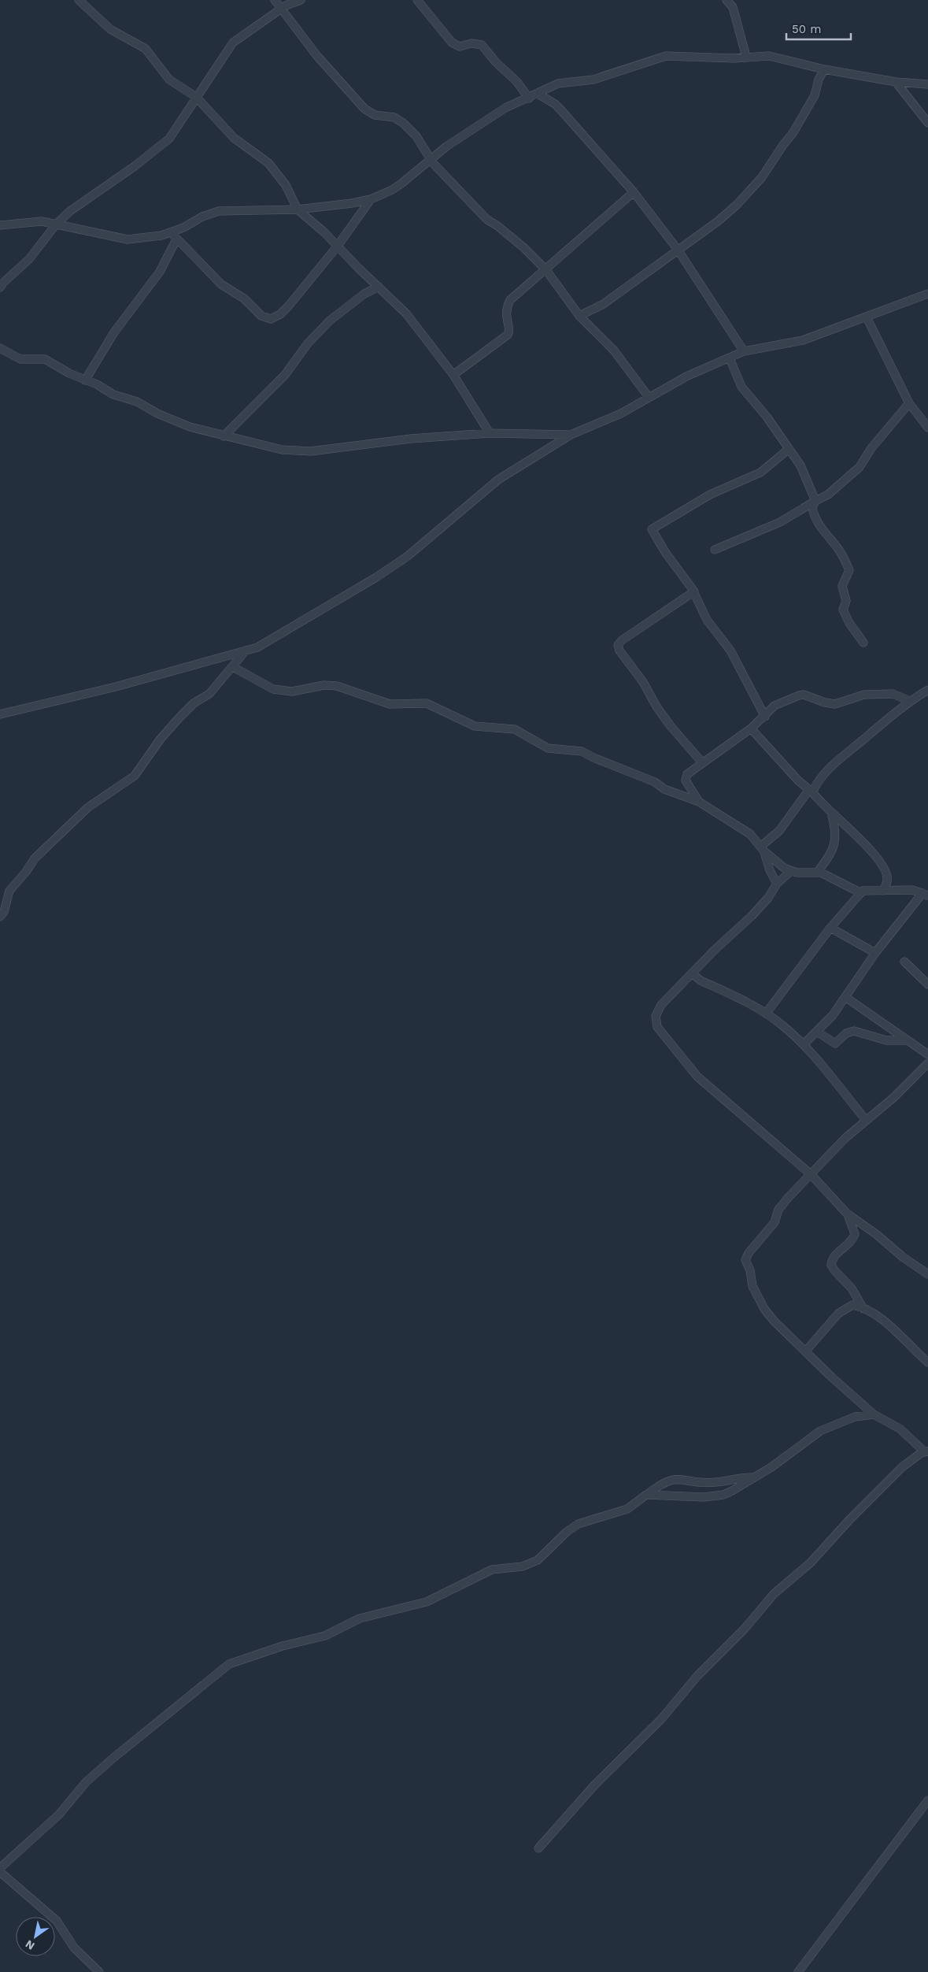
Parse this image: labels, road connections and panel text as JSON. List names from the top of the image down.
{
  "scale_bar": "50 m",
  "north": "bottom left"
}
